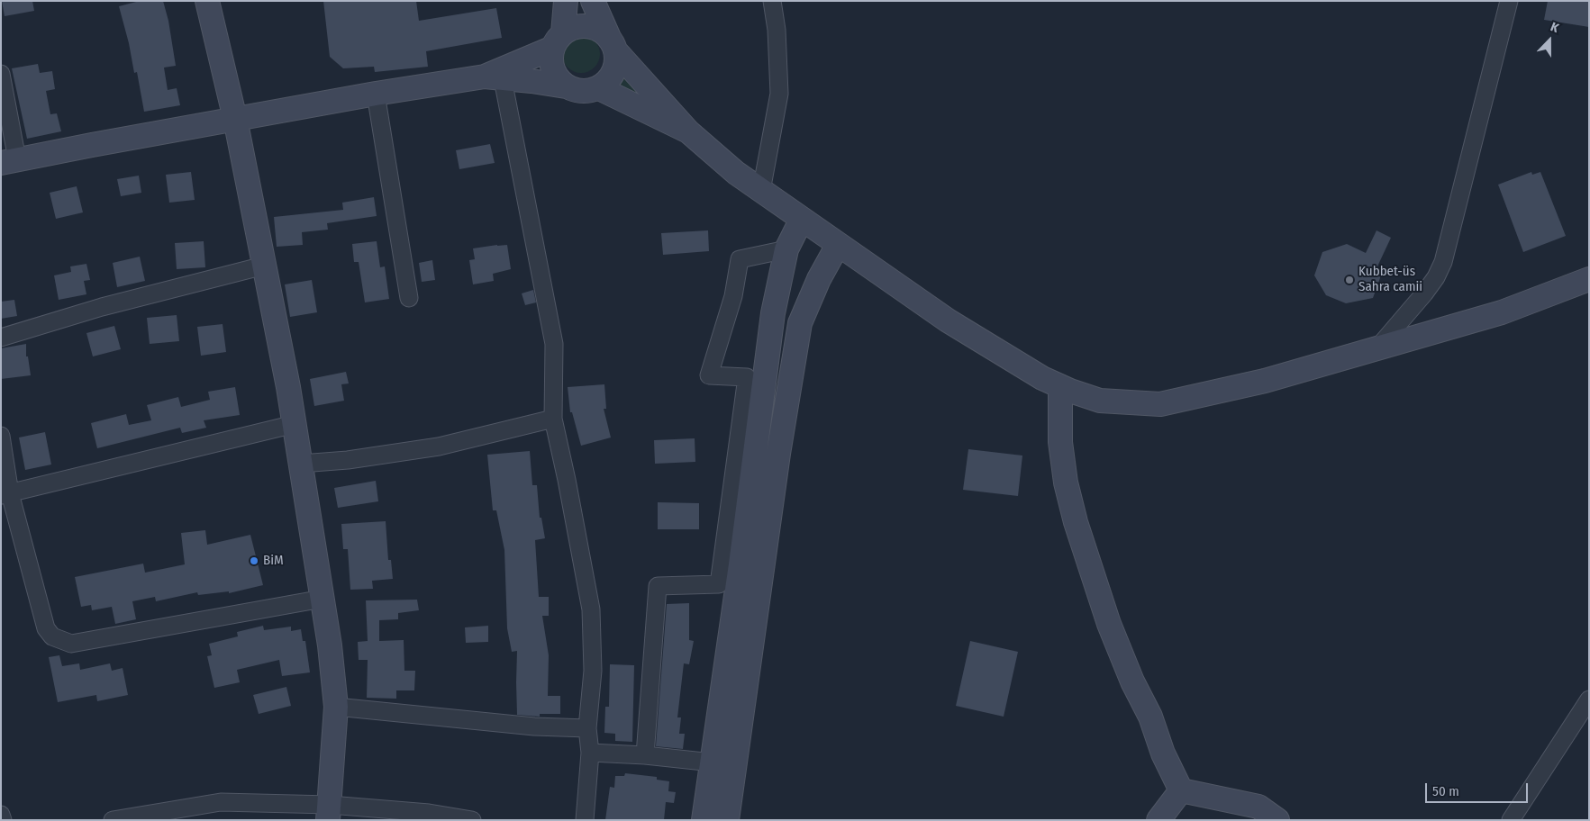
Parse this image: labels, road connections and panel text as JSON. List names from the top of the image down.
{
  "places": ["Kubbet-üs Sahra camii", "BiM"],
  "scale_bar": "50 m",
  "north": "top"
}
